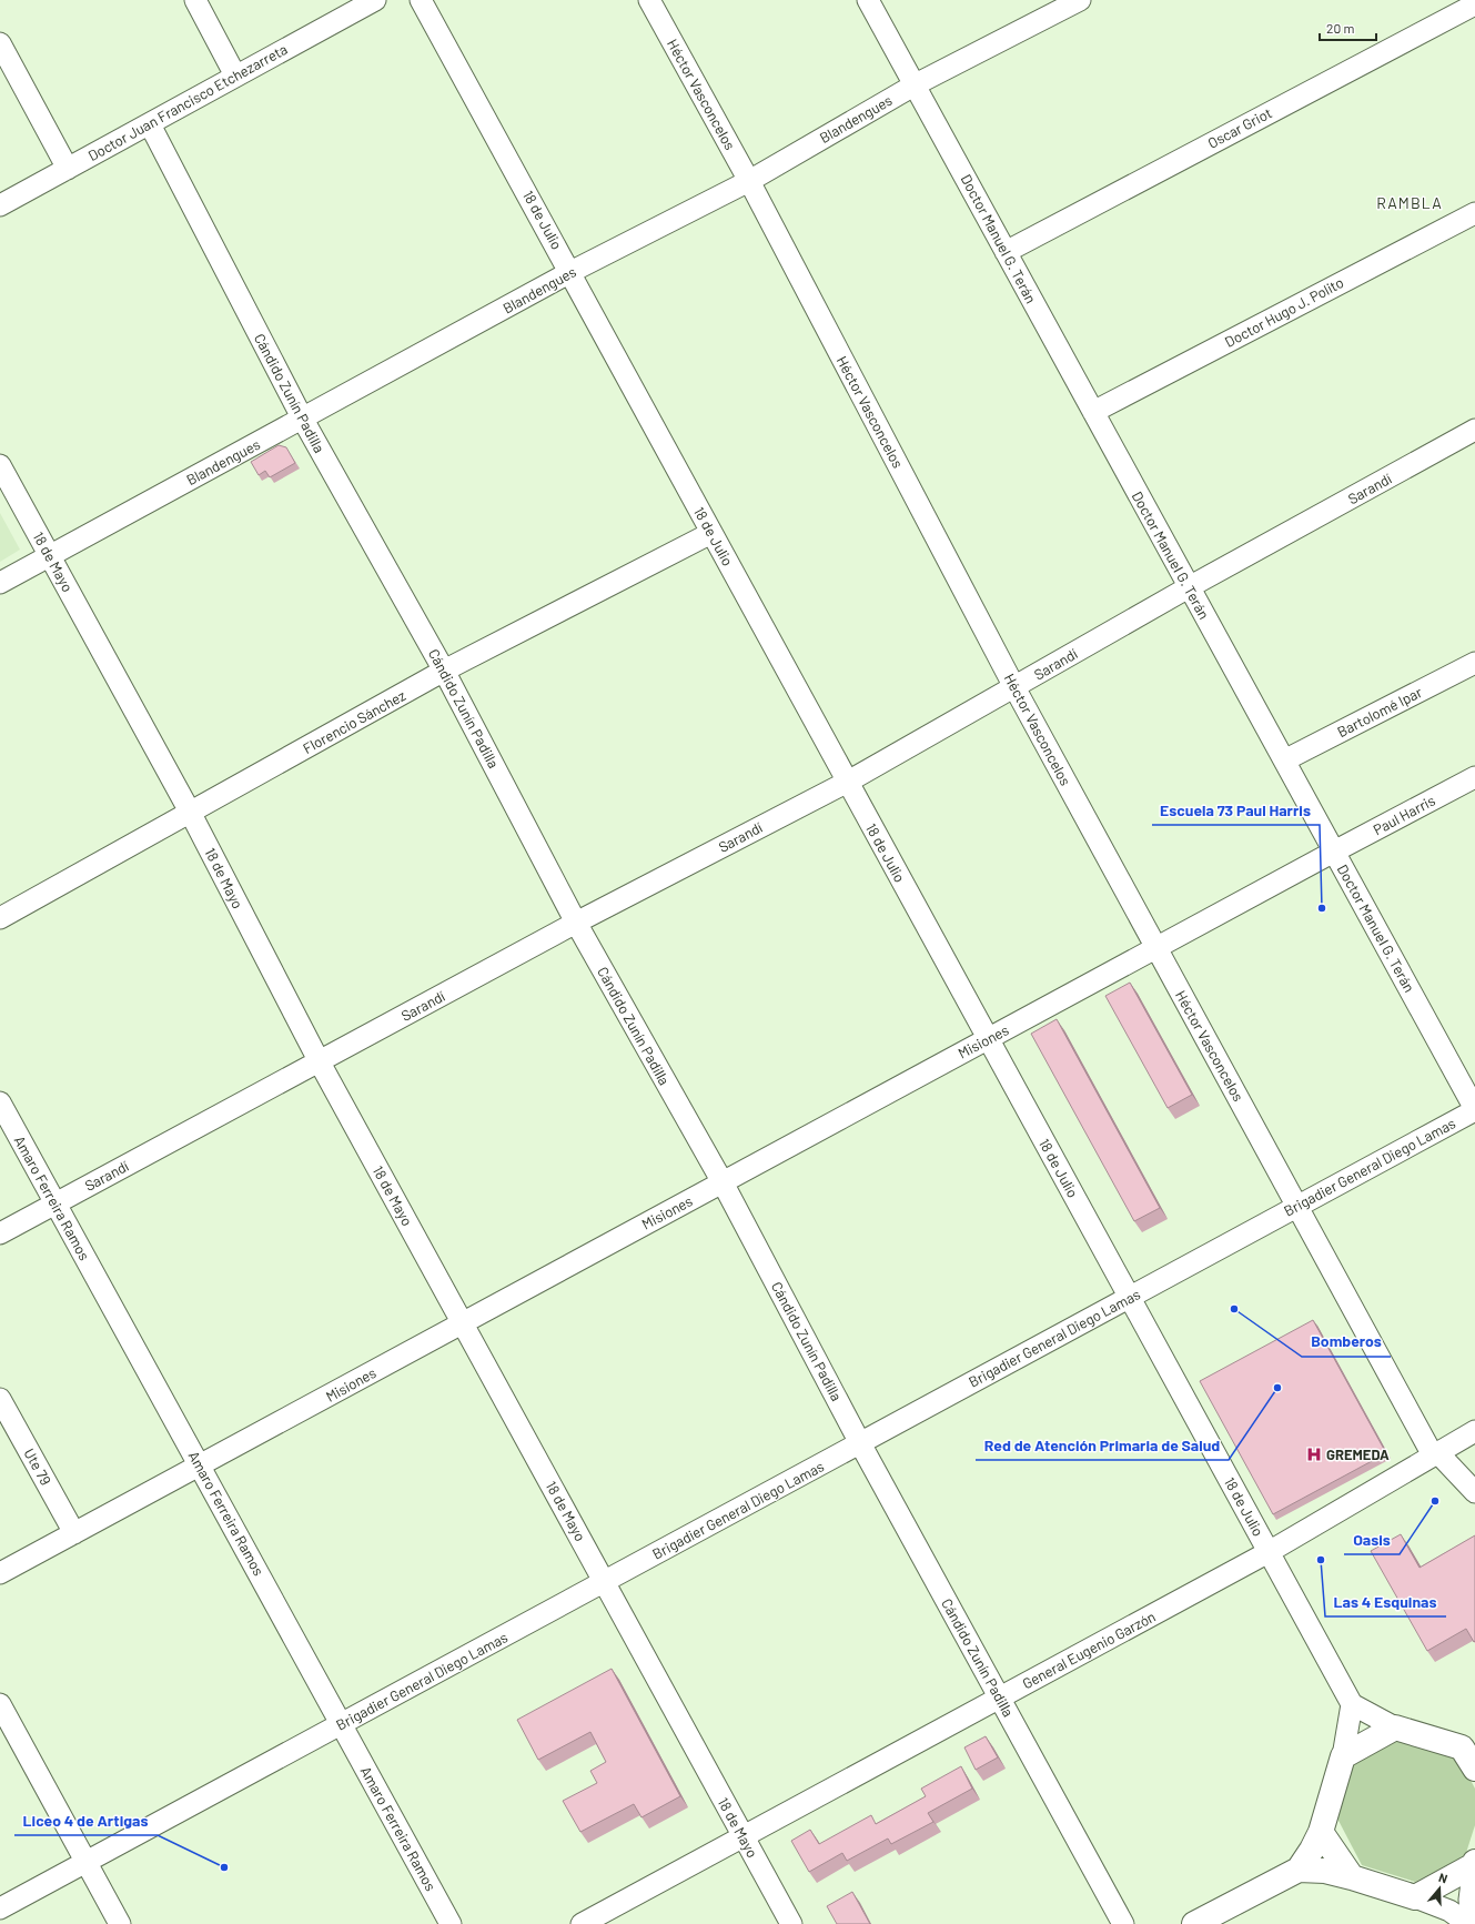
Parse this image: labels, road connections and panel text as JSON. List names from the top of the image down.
{
  "streets": {
    "street": [
      "Héctor Vasconcelos",
      "Doctor Juan Francisco Etchezarreta",
      "Blandengues",
      "Oscar Griot",
      "18 de Julio",
      "Doctor Manuel G. Terán",
      "Doctor Hugo J. Polito",
      "Cándido Zunín Padilla",
      "Sarandí",
      "18 de Mayo",
      "Bartolomé Ipar",
      "Florencio Sánchez",
      "Paul Harris",
      "Misiones",
      "Brigadier General Diego Lamas",
      "Amaro Ferreira Ramos",
      "Ute 79",
      "General Eugenio Garzón"
    ]
  },
  "crossings": [
    ["Héctor Vasconcelos", "Blandengues"],
    ["Héctor Vasconcelos", "Sarandí"],
    ["Héctor Vasconcelos", "Misiones"],
    ["Héctor Vasconcelos", "Brigadier General Diego Lamas"],
    ["Héctor Vasconcelos", "General Eugenio Garzón"],
    ["Doctor Juan Francisco Etchezarreta", "Cándido Zunín Padilla"],
    ["Blandengues", "18 de Julio"],
    ["Blandengues", "Doctor Manuel G. Terán"],
    ["Blandengues", "Cándido Zunín Padilla"],
    ["Blandengues", "18 de Mayo"],
    ["Oscar Griot", "Doctor Manuel G. Terán"],
    ["18 de Julio", "Sarandí"],
    ["18 de Julio", "Florencio Sánchez"],
    ["18 de Julio", "Misiones"],
    ["18 de Julio", "Brigadier General Diego Lamas"],
    ["18 de Julio", "General Eugenio Garzón"],
    ["Doctor Manuel G. Terán", "Doctor Hugo J. Polito"],
    ["Doctor Manuel G. Terán", "Sarandí"],
    ["Doctor Manuel G. Terán", "Bartolomé Ipar"],
    ["Doctor Manuel G. Terán", "Paul Harris"],
    ["Doctor Manuel G. Terán", "Misiones"],
    ["Doctor Manuel G. Terán", "Brigadier General Diego Lamas"],
    ["Cándido Zunín Padilla", "Sarandí"],
    ["Cándido Zunín Padilla", "Florencio Sánchez"],
    ["Cándido Zunín Padilla", "Misiones"],
    ["Cándido Zunín Padilla", "Brigadier General Diego Lamas"],
    ["Cándido Zunín Padilla", "General Eugenio Garzón"],
    ["Sarandí", "18 de Mayo"],
    ["Sarandí", "Amaro Ferreira Ramos"],
    ["18 de Mayo", "Florencio Sánchez"],
    ["18 de Mayo", "Misiones"],
    ["18 de Mayo", "Brigadier General Diego Lamas"],
    ["18 de Mayo", "General Eugenio Garzón"],
    ["Paul Harris", "Misiones"],
    ["Misiones", "Amaro Ferreira Ramos"],
    ["Misiones", "Ute 79"],
    ["Brigadier General Diego Lamas", "Amaro Ferreira Ramos"]
  ],
  "districts": ["RAMBLA"],
  "places": {
    "other": [
      "Escuela 73 Paul Harris",
      "Bomberos",
      "Red de Atención Primaria de Salud",
      "Oasis",
      "Las 4 Esquinas",
      "Liceo 4 de Artigas"
    ],
    "hospital": ["GREMEDA"]
  },
  "scale_bar": "20 m",
  "north": "top"
}
